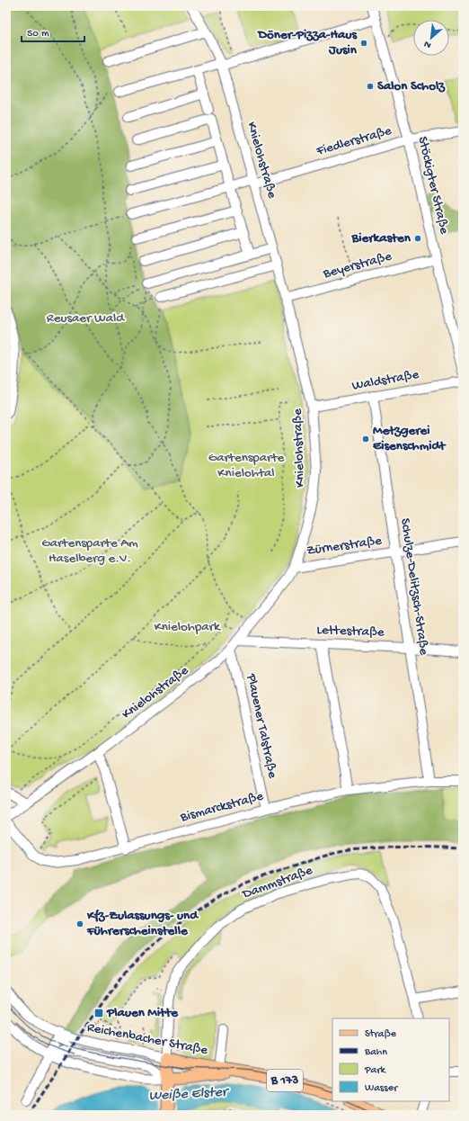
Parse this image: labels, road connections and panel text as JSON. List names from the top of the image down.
{
  "streets": {
    "main road": ["Reichenbacher Straße", "B 173"],
    "street": [
      "Fiedlerstraße",
      "Knielohstraße",
      "Stöckigter Straße",
      "Beyerstraße",
      "Waldstraße",
      "Zürnerstraße",
      "Schulze-Delitzsch-Straße",
      "Lettestraße",
      "Plauener Talstraße",
      "Bismarckstraße",
      "Dammstraße"
    ]
  },
  "crossings": [
    ["Fiedlerstraße", "Knielohstraße"],
    ["Fiedlerstraße", "Stöckigter Straße"],
    ["Knielohstraße", "Beyerstraße"],
    ["Knielohstraße", "Waldstraße"],
    ["Knielohstraße", "Zürnerstraße"],
    ["Knielohstraße", "Lettestraße"],
    ["Knielohstraße", "Plauener Talstraße"],
    ["Stöckigter Straße", "Beyerstraße"],
    ["Waldstraße", "Schulze-Delitzsch-Straße"],
    ["Zürnerstraße", "Schulze-Delitzsch-Straße"],
    ["Schulze-Delitzsch-Straße", "Lettestraße"],
    ["Schulze-Delitzsch-Straße", "Bismarckstraße"],
    ["Plauener Talstraße", "Bismarckstraße"],
    ["Dammstraße", "Reichenbacher Straße"]
  ],
  "water": ["Weiße Elster"],
  "parks": [
    "Reusaer Wald",
    "Gartensparte Knielohtal",
    "Gartensparte Am Haselberg e.V.",
    "Knielohpark"
  ],
  "places": {
    "other": [
      "Döner-Pizza-Haus Jusin",
      "Salon Scholz",
      "Bierkasten",
      "Metzgerei Eisenschmidt",
      "Kfz-Zulassungs- und Führerscheinstelle"
    ],
    "transit": ["Plauen Mitte"]
  },
  "legend": [
    "Straße",
    "Bahn",
    "Park",
    "Wasser"
  ],
  "scale_bar": "50 m",
  "north": "bottom left"
}
